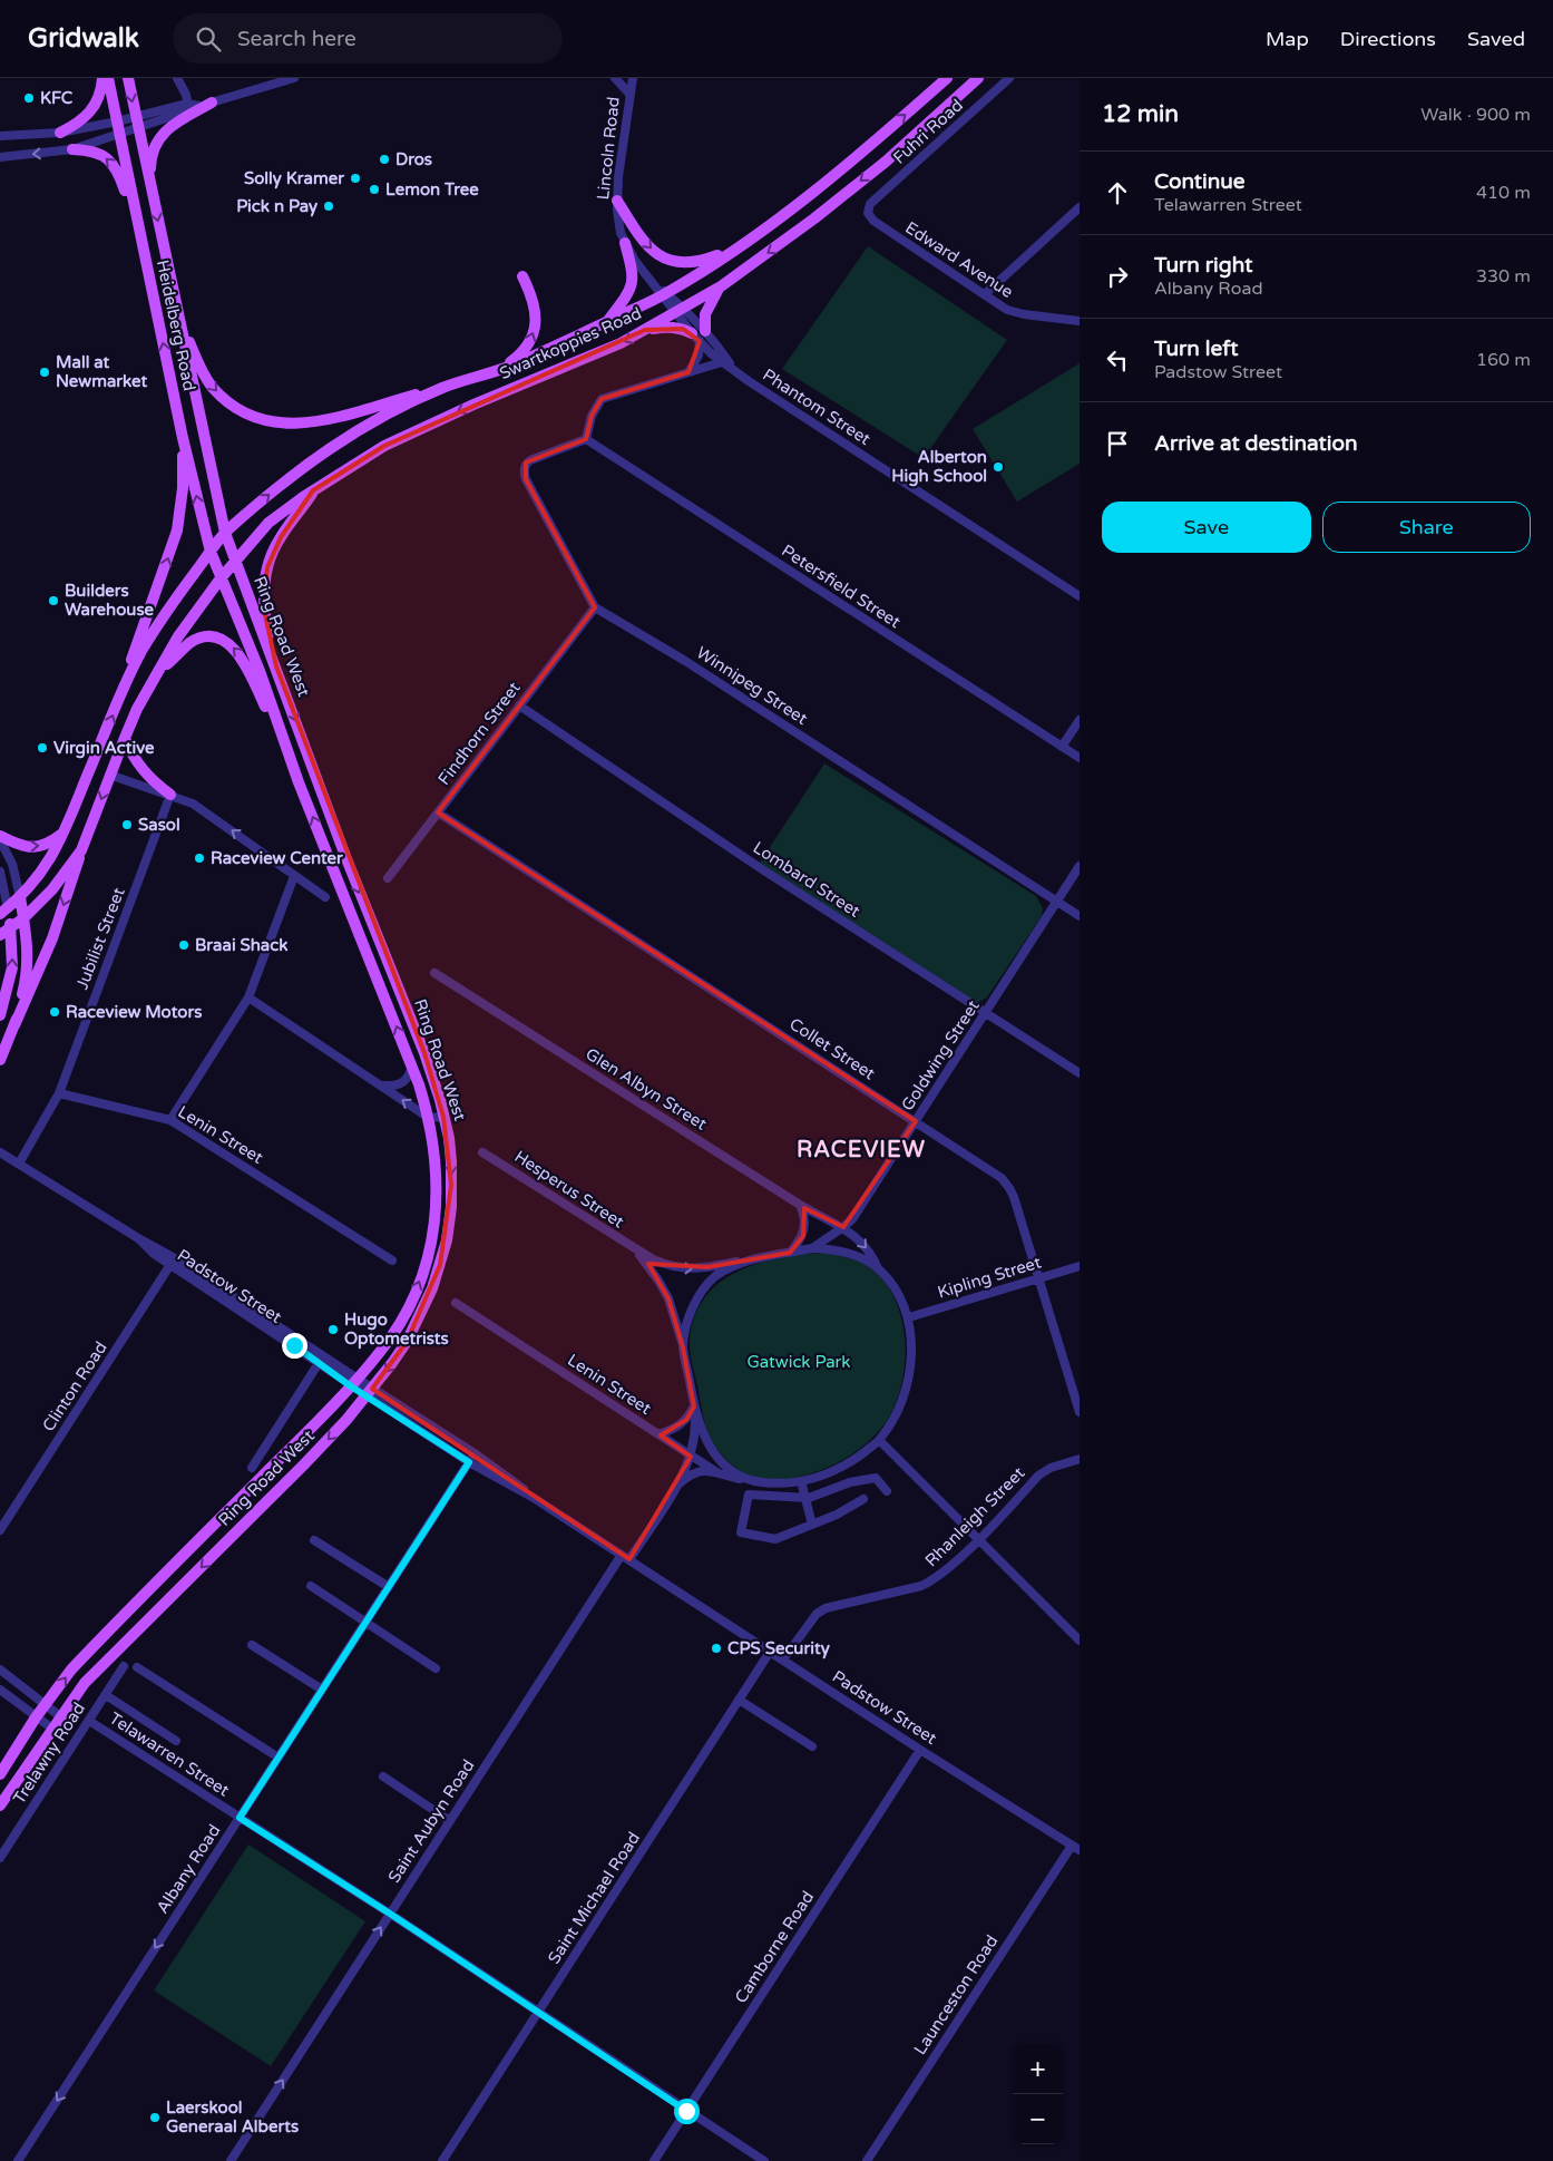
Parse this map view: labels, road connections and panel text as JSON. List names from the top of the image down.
{
  "streets": {
    "main road": ["Heidelberg Road", "Swartkoppies Road", "Ring Road West"],
    "street": [
      "Fuhri Road",
      "Lincoln Road",
      "Edward Avenue",
      "Phantom Street",
      "Petersfield Street",
      "Winnipeg Street",
      "Findhorn Street",
      "Lombard Street",
      "Jubilist Street",
      "Collet Street",
      "Goldwing Street",
      "Glen Albyn Street",
      "Lenin Street",
      "Hesperus Street",
      "Kipling Street",
      "Padstow Street",
      "Clinton Road",
      "Rhanleigh Street",
      "Trelawny Road",
      "Telawarren Street",
      "Saint Aubyn Road",
      "Albany Road",
      "Saint Michael Road",
      "Camborne Road",
      "Launceston Road"
    ]
  },
  "crossings": [
    ["Fuhri Road", "Edward Avenue"],
    ["Lincoln Road", "Swartkoppies Road"],
    ["Lincoln Road", "Phantom Street"],
    ["Heidelberg Road", "Swartkoppies Road"],
    ["Heidelberg Road", "Ring Road West"],
    ["Swartkoppies Road", "Phantom Street"],
    ["Swartkoppies Road", "Ring Road West"],
    ["Ring Road West", "Padstow Street"],
    ["Winnipeg Street", "Findhorn Street"],
    ["Winnipeg Street", "Goldwing Street"],
    ["Findhorn Street", "Lombard Street"],
    ["Findhorn Street", "Collet Street"],
    ["Lombard Street", "Goldwing Street"],
    ["Jubilist Street", "Lenin Street"],
    ["Collet Street", "Goldwing Street"],
    ["Collet Street", "Kipling Street"],
    ["Goldwing Street", "Glen Albyn Street"],
    ["Goldwing Street", "Hesperus Street"],
    ["Lenin Street", "Saint Aubyn Road"],
    ["Hesperus Street", "Saint Aubyn Road"],
    ["Padstow Street", "Clinton Road"],
    ["Padstow Street", "Rhanleigh Street"],
    ["Padstow Street", "Saint Aubyn Road"],
    ["Padstow Street", "Albany Road"],
    ["Padstow Street", "Saint Michael Road"],
    ["Padstow Street", "Camborne Road"],
    ["Padstow Street", "Launceston Road"],
    ["Trelawny Road", "Telawarren Street"],
    ["Telawarren Street", "Saint Aubyn Road"],
    ["Telawarren Street", "Albany Road"],
    ["Telawarren Street", "Saint Michael Road"],
    ["Telawarren Street", "Camborne Road"]
  ],
  "one_way": ["Albany Road"],
  "districts": ["RACEVIEW"],
  "parks": ["Gatwick Park"],
  "places": [
    "KFC",
    "Dros",
    "Solly Kramer",
    "Lemon Tree",
    "Pick n Pay",
    "Mall at Newmarket",
    "Alberton High School",
    "Builders Warehouse",
    "Virgin Active",
    "Sasol",
    "Raceview Center",
    "Braai Shack",
    "Raceview Motors",
    "Hugo Optometrists",
    "CPS Security",
    "Laerskool Generaal Alberts"
  ],
  "page": {
    "header": "Gridwalk",
    "search": "Search here",
    "nav": ["Map", "Directions", "Saved"],
    "heading": ["12 min", "Walk · 900 m"],
    "list": [
      ["Continue", "Telawarren Street", "410 m"],
      ["Turn right", "Albany Road", "330 m"],
      ["Turn left", "Padstow Street", "160 m"],
      "Arrive at destination"
    ],
    "buttons": ["Save", "Share"],
    "map_buttons": ["+", "−"]
  }
}
